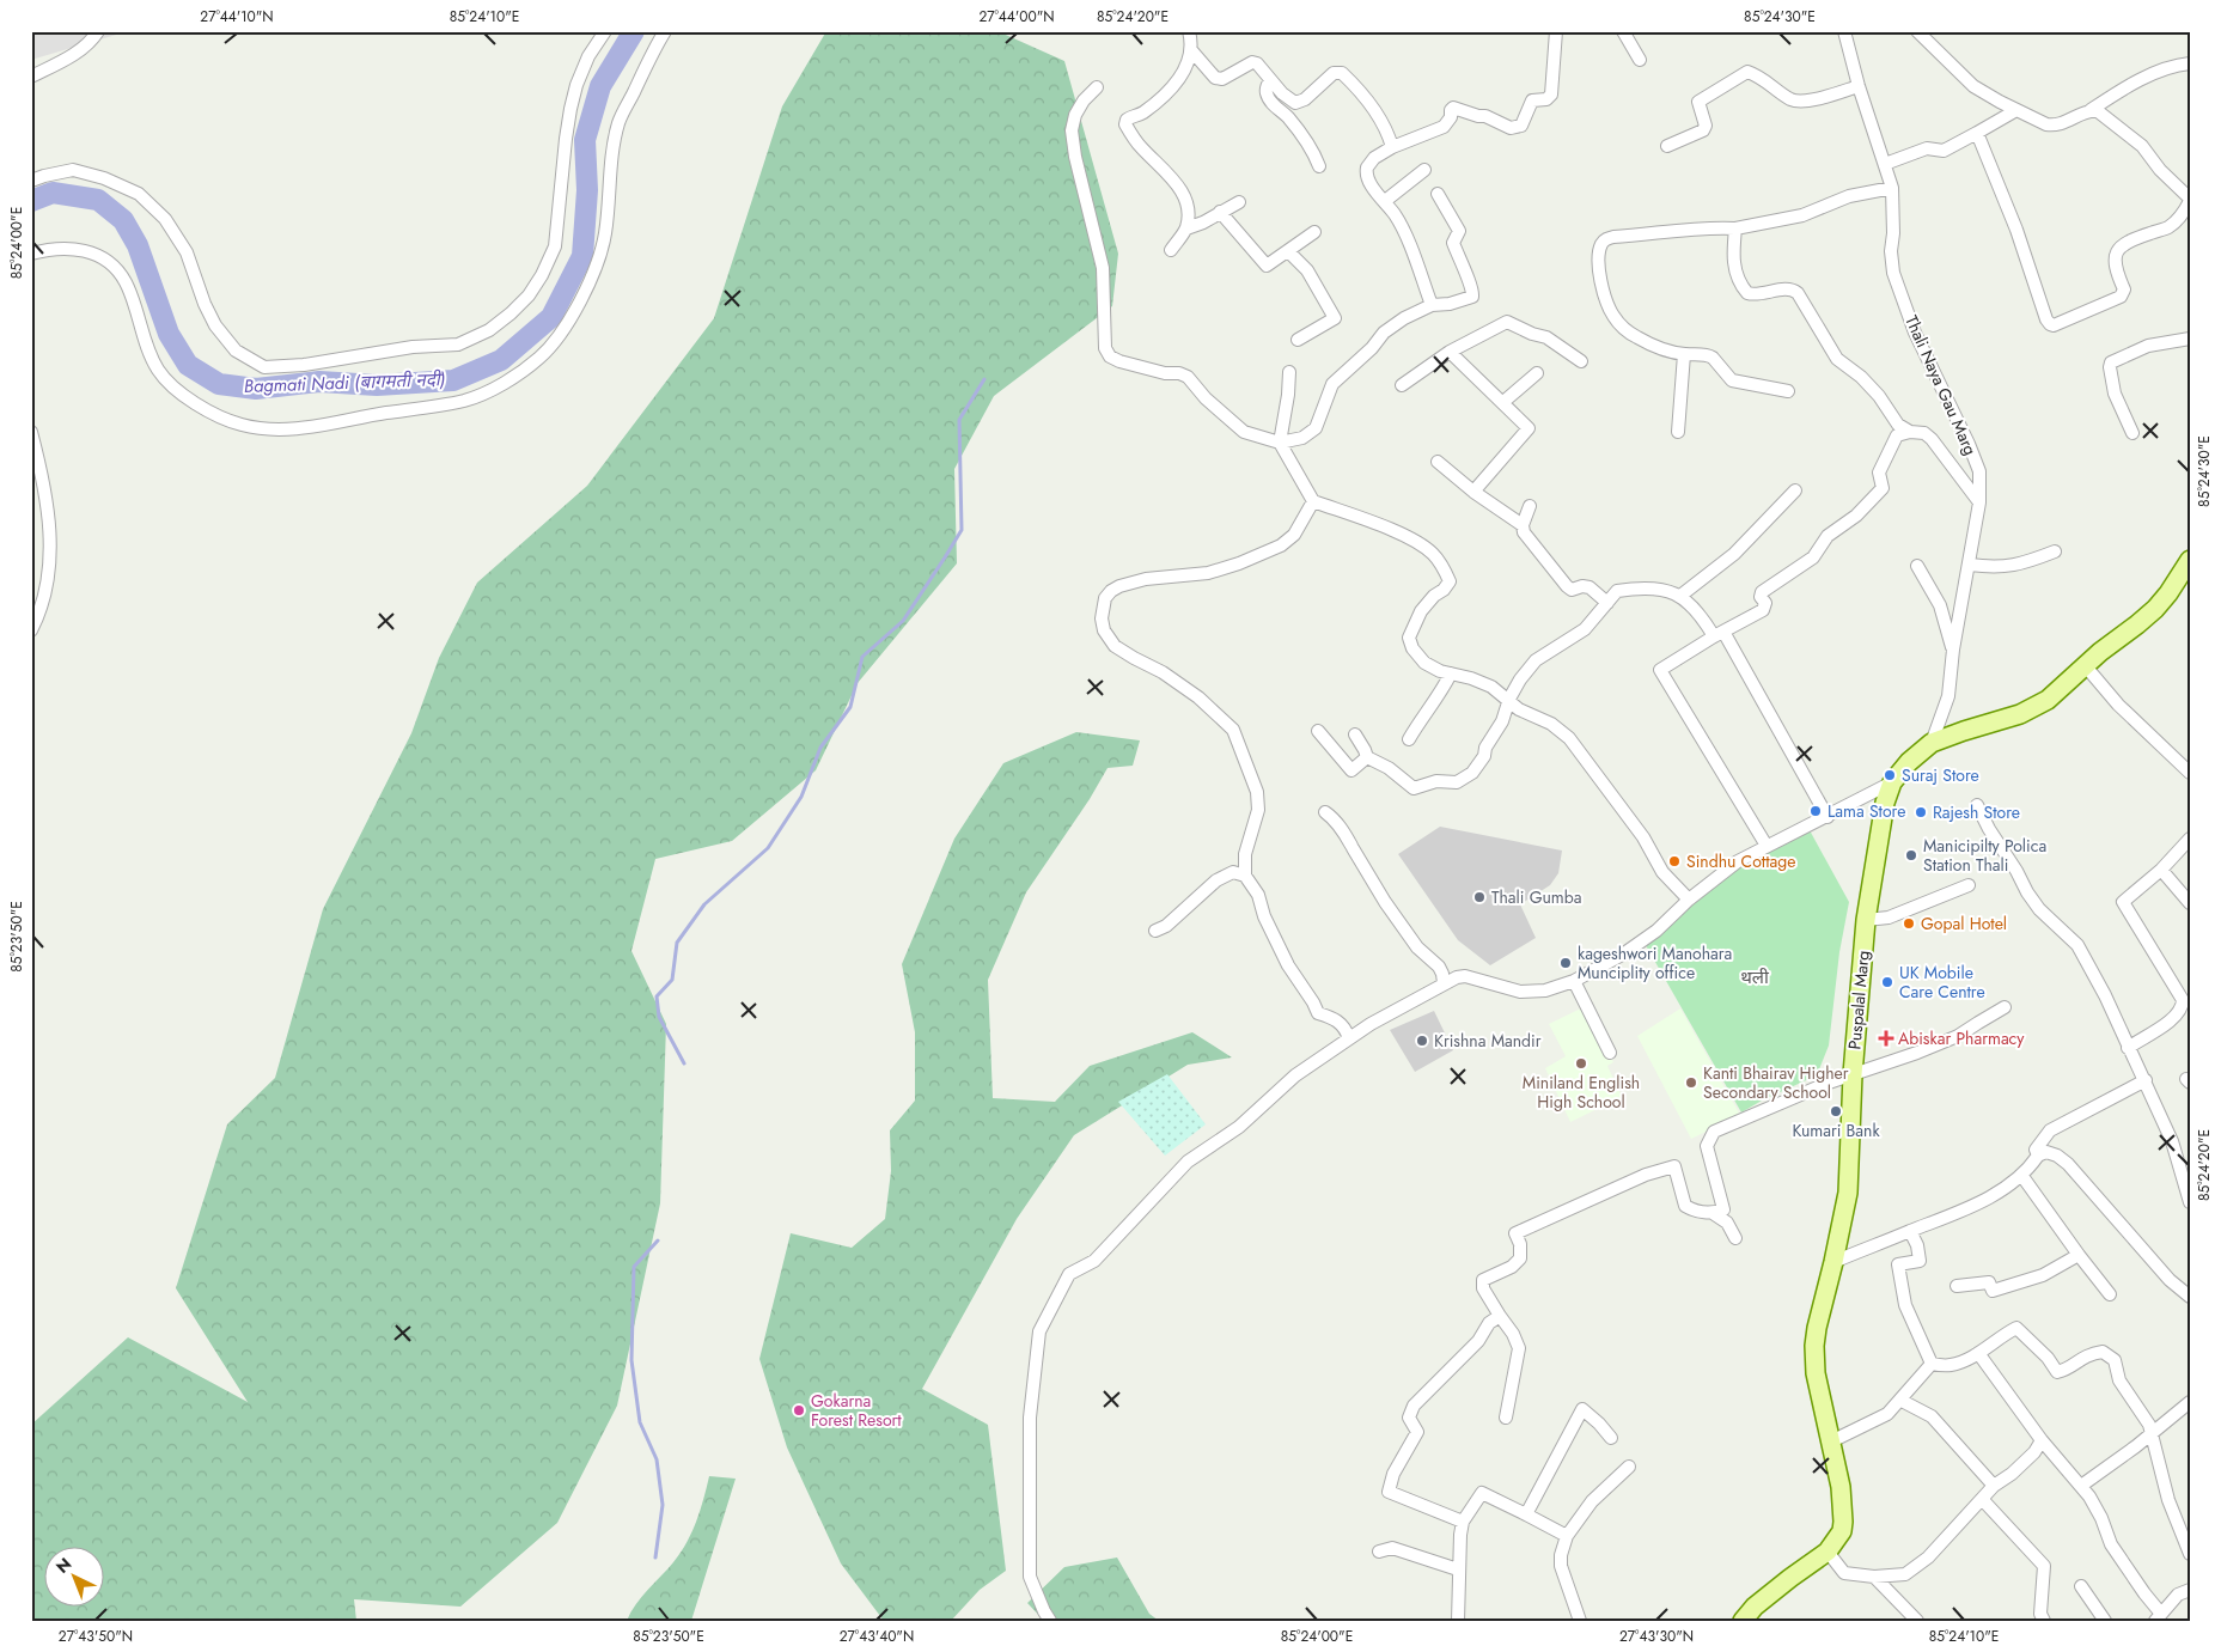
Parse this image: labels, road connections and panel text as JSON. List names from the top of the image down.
{
  "streets": {
    "main road": ["Puspalal Marg"],
    "street": ["Thali Naya Gau Marg"]
  },
  "crossings": [
    ["Thali Naya Gau Marg", "Puspalal Marg"]
  ],
  "districts": ["थली"],
  "water": ["Bagmati Nadi (बागमती नदी)"],
  "places": {
    "other": [
      "Suraj Store",
      "Lama Store",
      "Rajesh Store",
      "Manicipilty Polica Station Thali",
      "Sindhu Cottage",
      "Thali Gumba",
      "Gopal Hotel",
      "kageshwori Manohara Munciplity office",
      "UK Mobile Care Centre",
      "Krishna Mandir",
      "Miniland English High School",
      "Kanti Bhairav Higher Secondary School",
      "Kumari Bank",
      "Gokarna Forest Resort"
    ],
    "health": ["Abiskar Pharmacy"]
  },
  "north": "top left",
  "coordinates": [
    "27°44'10\"N",
    "85°24'10\"E",
    "27°44'00\"N",
    "85°24'20\"E",
    "85°24'30\"E",
    "85°24'00\"E",
    "85°23'50\"E",
    "27°43'50\"N",
    "27°43'40\"N",
    "27°43'30\"N"
  ]
}
